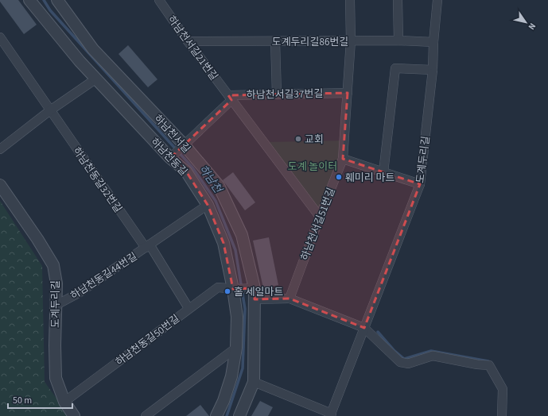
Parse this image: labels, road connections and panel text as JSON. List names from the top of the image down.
{
  "streets": {
    "street": [
      "도계두리길86번길",
      "하남천서길21번길",
      "하남천서길37번길",
      "하남천서길",
      "하남천동길",
      "도계두리길",
      "하남천동길32번길",
      "하남천서길51번길",
      "하남천동길44번길",
      "하남천동길50번길"
    ]
  },
  "crossings": [
    ["도계두리길86번길", "하남천서길21번길"],
    ["도계두리길86번길", "도계두리길"],
    ["도계두리길86번길", "하남천서길51번길"],
    ["하남천서길21번길", "하남천서길37번길"],
    ["하남천서길37번길", "하남천서길"],
    ["하남천서길37번길", "하남천동길"],
    ["하남천서길37번길", "하남천서길51번길"],
    ["하남천서길", "도계두리길"],
    ["하남천서길", "하남천동길50번길"],
    ["하남천동길", "하남천동길44번길"],
    ["하남천동길", "하남천동길50번길"],
    ["도계두리길", "하남천동길44번길"],
    ["도계두리길", "하남천동길50번길"],
    ["하남천동길32번길", "하남천동길44번길"]
  ],
  "water": ["하남천"],
  "parks": ["도계 놀이터"],
  "places": ["교회", "훼미리 마트", "홀 세일마트"],
  "scale_bar": "50 m",
  "north": "bottom right"
}
